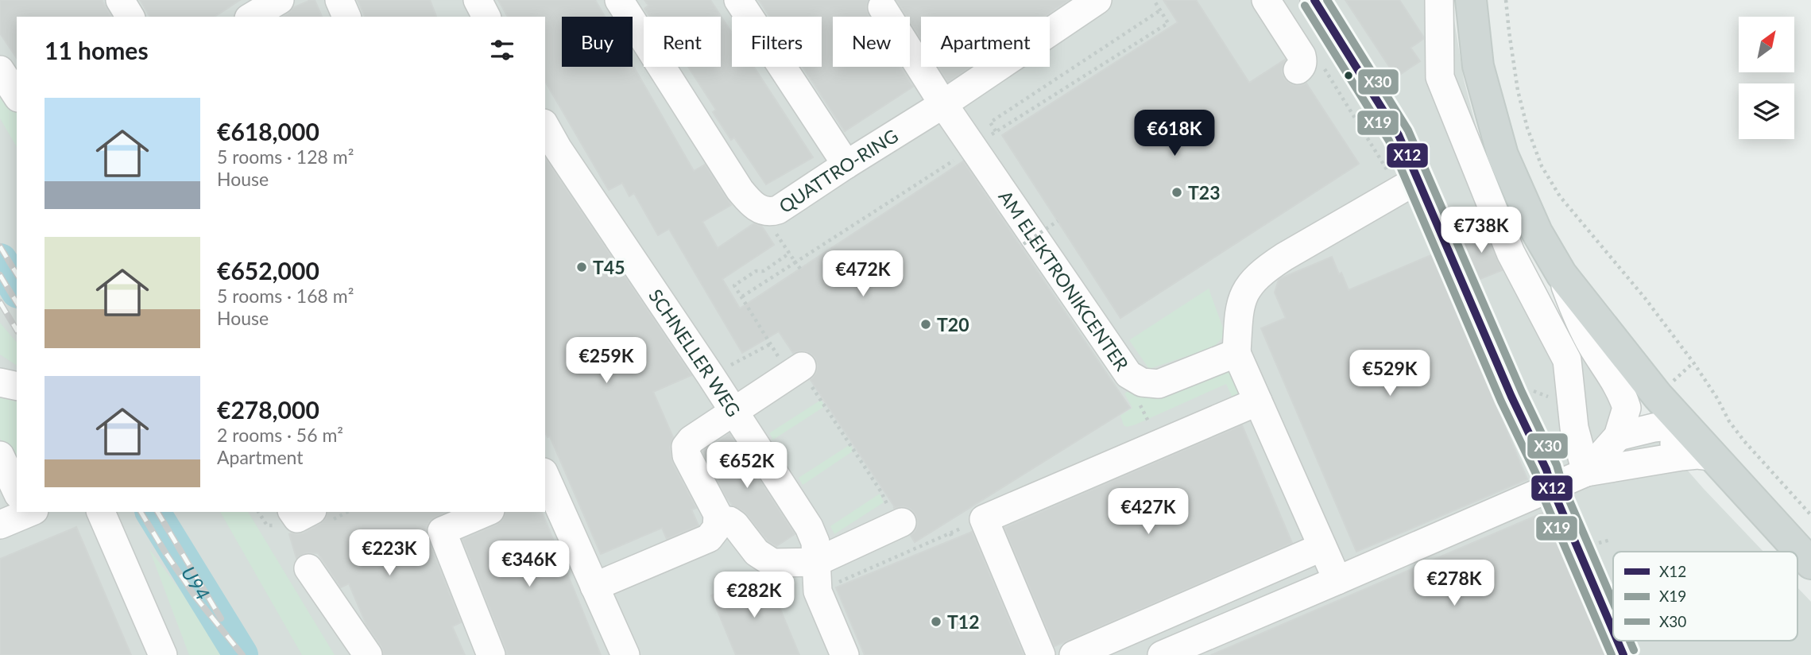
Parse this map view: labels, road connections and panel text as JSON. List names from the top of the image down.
{
  "streets": {
    "lane": ["QUATTRO-RING", "AM ELEKTRONIKCENTER", "SCHNELLER WEG"]
  },
  "crossings": [
    ["QUATTRO-RING", "AM ELEKTRONIKCENTER"]
  ],
  "water": ["U94"],
  "places": [
    "T23",
    "T45",
    "T20",
    "T12"
  ],
  "lines": ["transit line X12", "transit line X30", "transit line X19"],
  "legend": ["X12", "X19", "X30"],
  "north": "top right",
  "page": {
    "chip": [
      "Buy",
      "Rent",
      "Filters",
      "New",
      "Apartment"
    ],
    "heading": "11 homes",
    "list": [
      {
        "name": "€618,000",
        "note": "5 rooms · 128 m² · House"
      },
      {
        "name": "€652,000",
        "note": "5 rooms · 168 m² · House"
      },
      {
        "name": "€278,000",
        "note": "2 rooms · 56 m² · Apartment"
      }
    ],
    "price": [
      "€618K",
      "€738K",
      "€472K",
      "€259K",
      "€529K",
      "€652K",
      "€427K",
      "€223K",
      "€346K",
      "€278K",
      "€282K"
    ]
  }
}
